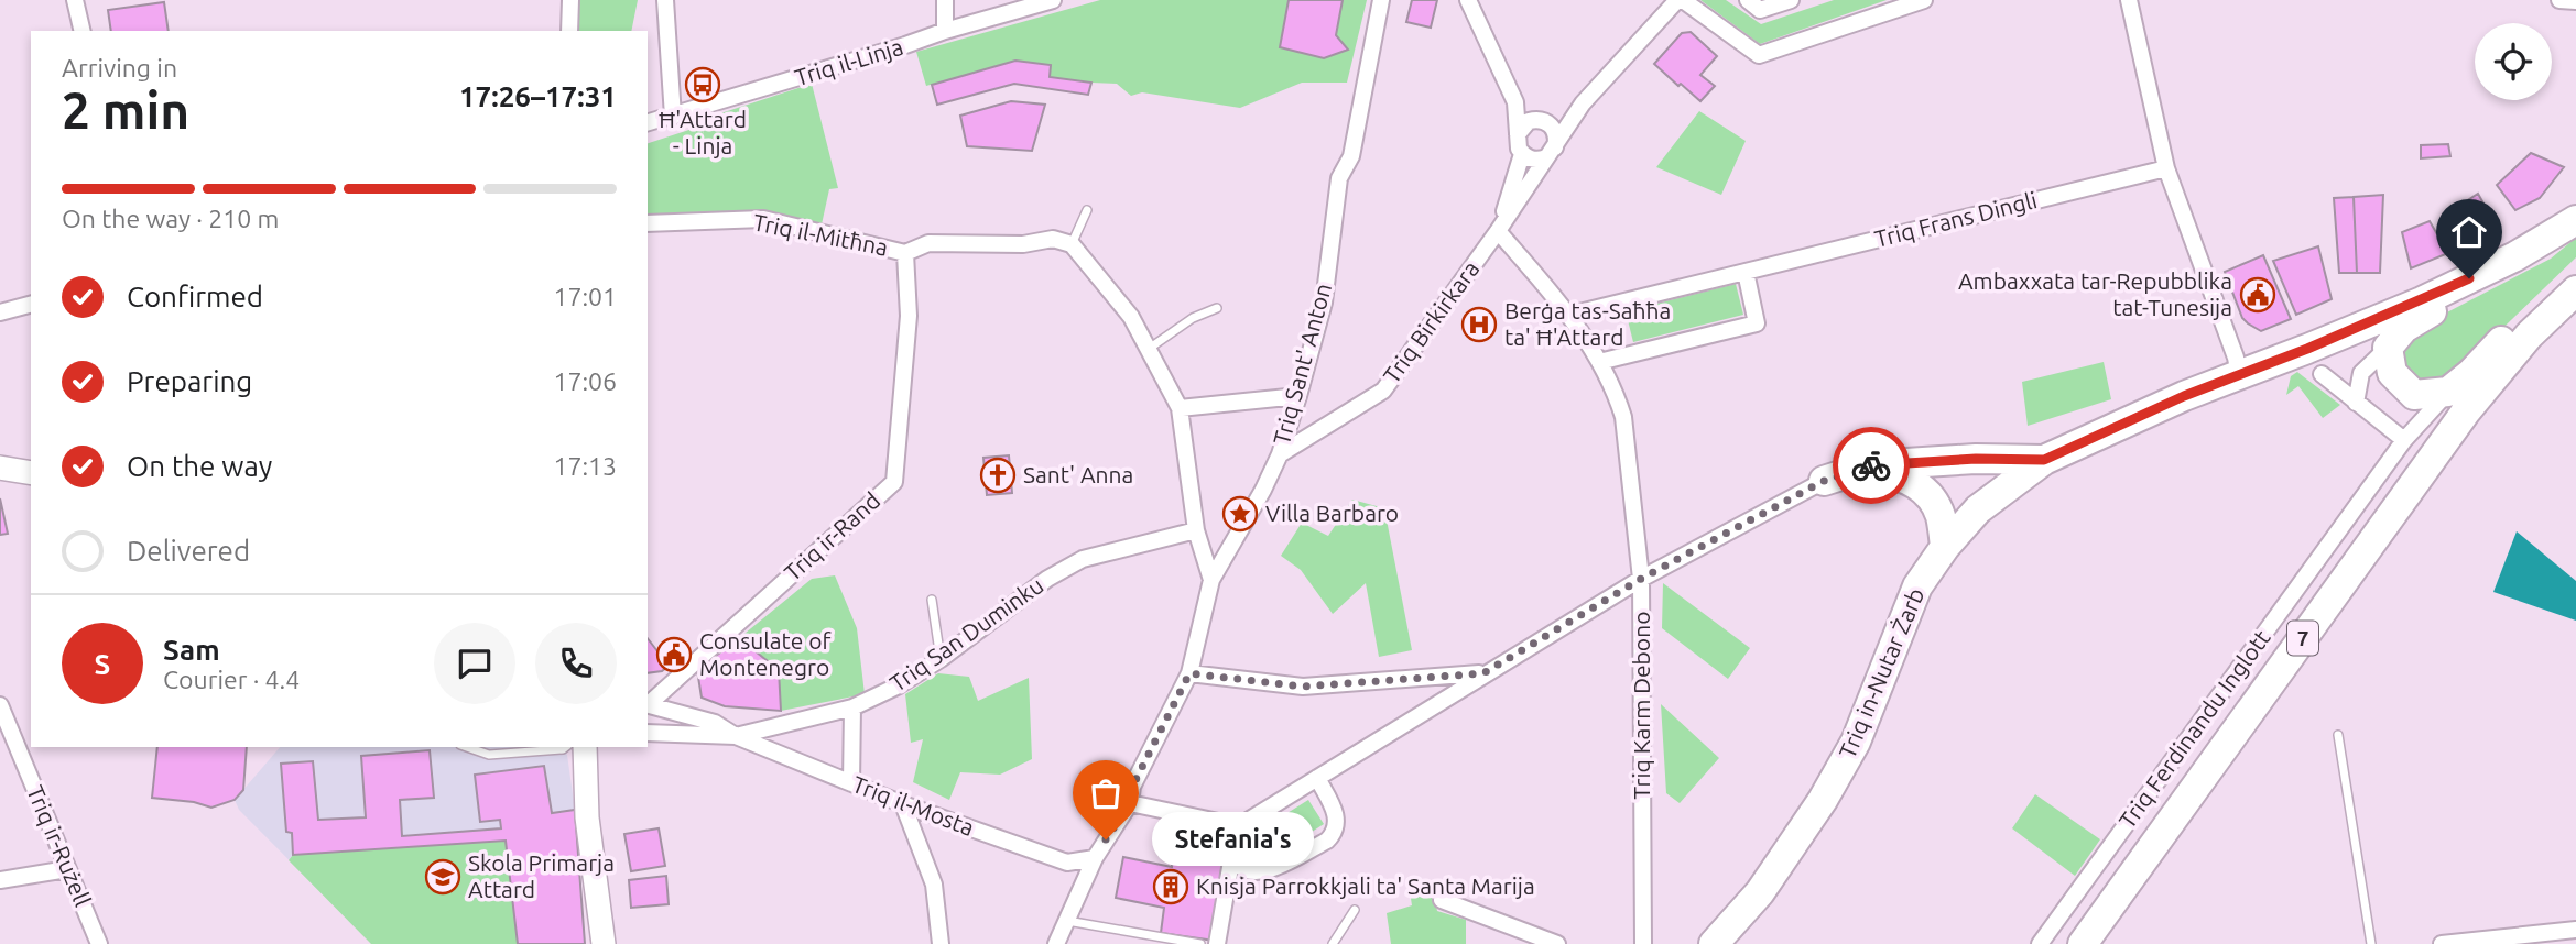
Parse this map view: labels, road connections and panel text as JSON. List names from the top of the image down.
{
  "streets": {
    "highway": ["7", "Triq in-Nutar Żarb"],
    "street": [
      "Triq il-Linja",
      "Triq Frans Dingli",
      "Triq il-Mitħna",
      "Triq Birkirkara",
      "Triq Sant' Anton",
      "Triq ir-Rand",
      "Triq San Duminku",
      "Triq Karm Debono",
      "Triq Ferdinandu Inglott",
      "Triq il-Mosta",
      "Triq ir-Rużell"
    ]
  },
  "crossings": [
    ["Triq Frans Dingli", "Triq Karm Debono"],
    ["Triq il-Mitħna", "Triq ir-Rand"],
    ["Triq Birkirkara", "Triq Sant' Anton"],
    ["Triq Birkirkara", "Triq Karm Debono"],
    ["Triq San Duminku", "Triq il-Mosta"]
  ],
  "places": {
    "bus stop": ["Ħ'Attard - Linja"],
    "public building": ["Ambaxxata tar-Repubblika tat-Tunesija", "Consulate of Montenegro"],
    "hospital": ["Berġa tas-Saħħa ta' Ħ'Attard"],
    "church": ["Sant' Anna"],
    "place": ["Villa Barbaro"],
    "other": ["Stefania's"],
    "school or university": ["Skola Primarja Attard"],
    "building": ["Knisja Parrokkjali ta' Santa Marija"]
  },
  "page": {
    "heading": ["2 min", "Arriving in", "17:26–17:31"],
    "panel": ["Sam", "Courier · 4.4"],
    "bar": "On the way · 210 m",
    "list": [
      ["Confirmed", "17:01"],
      ["Preparing", "17:06"],
      ["On the way", "17:13"],
      "Delivered"
    ],
    "round": "S",
    "bubble": "Stefania's"
  }
}
